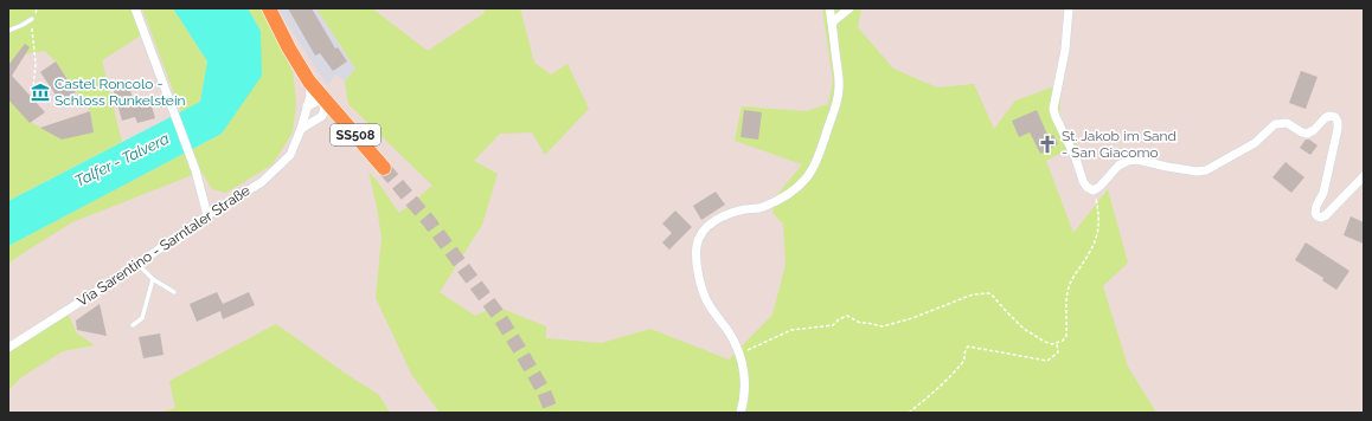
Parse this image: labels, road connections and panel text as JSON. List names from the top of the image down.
{
  "streets": {
    "main road": ["SS508"],
    "street": ["Via Sarentino - Sarntaler Straße"]
  },
  "crossings": [
    ["SS508", "Via Sarentino - Sarntaler Straße"]
  ],
  "water": ["Talfer - Talvera"],
  "places": {
    "museum": ["Castel Roncolo - Schloss Runkelstein"],
    "church": ["St. Jakob im Sand - San Giacomo"]
  }
}
